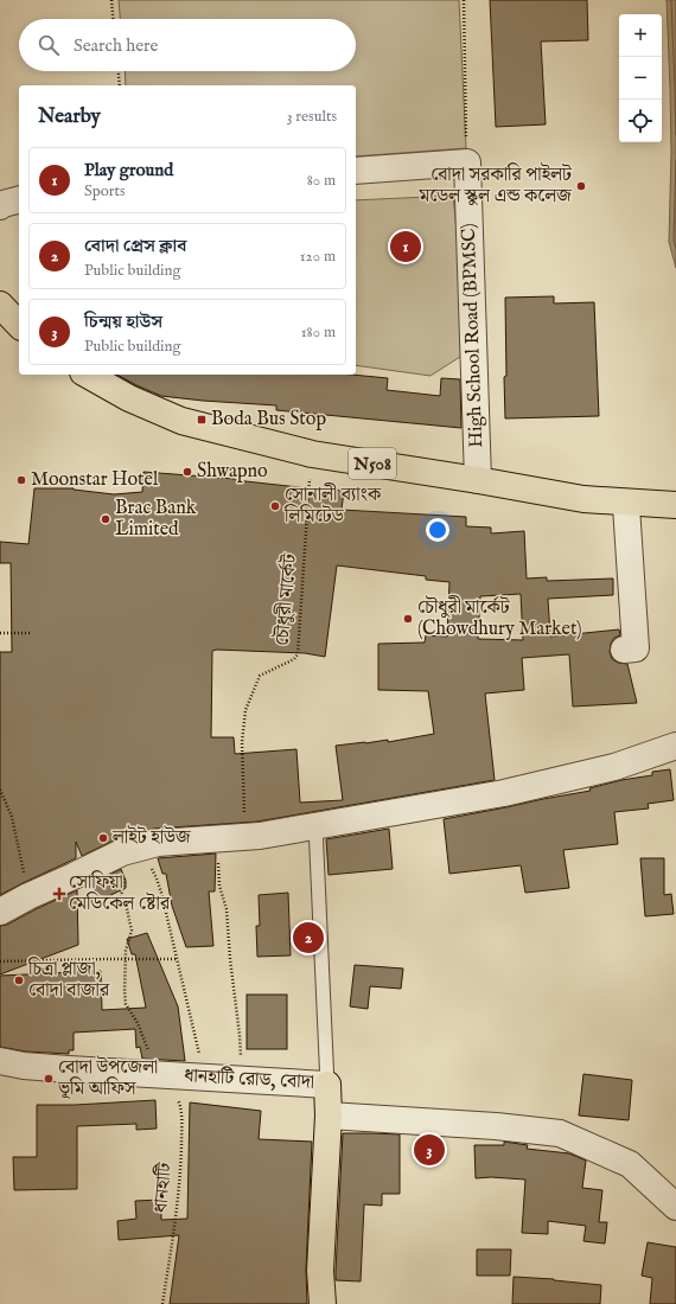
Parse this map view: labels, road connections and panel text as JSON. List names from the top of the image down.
{
  "streets": {
    "main road": ["N508"],
    "street": ["High School Road (BPMSC)", "ধানহাটি রোড, বোদা"],
    "path": ["চৌধুরী মার্কেট", "ধানহাটি"]
  },
  "crossings": [
    ["High School Road (BPMSC)", "N508"],
    ["N508", "চৌধুরী মার্কেট"],
    ["ধানহাটি রোড, বোদা", "ধানহাটি"]
  ],
  "places": {
    "other": [
      "বোদা সরকারি পাইলট মডেল স্কুল এন্ড কলেজ",
      "Shwapno",
      "Moonstar Hotel",
      "সোনালী ব্যাংক লিমিটেড",
      "Brac Bank Limited",
      "চৌধুরী মার্কেট (Chowdhury Market)",
      "লাইট হাউজ",
      "চিত্রা প্লাজা, বোদা বাজার",
      "বোদা উপজেলা ভূমি আফিস"
    ],
    "transit": ["Boda Bus Stop"],
    "health": ["সোফিয়া মেডিকেল ষ্টোর"]
  },
  "page": {
    "map_buttons": ["+", "−"],
    "search": "Search here",
    "heading": ["Nearby", "3 results"],
    "list": [
      {
        "mark": "1",
        "name": "Play ground",
        "note": "Sports",
        "value": "80 m"
      },
      {
        "mark": "2",
        "name": "বোদা প্রেস ক্লাব",
        "note": "Public building",
        "value": "120 m"
      },
      {
        "mark": "3",
        "name": "চিন্ময় হাউস",
        "note": "Public building",
        "value": "180 m"
      }
    ],
    "pins": ["1", "2", "3"]
  }
}
